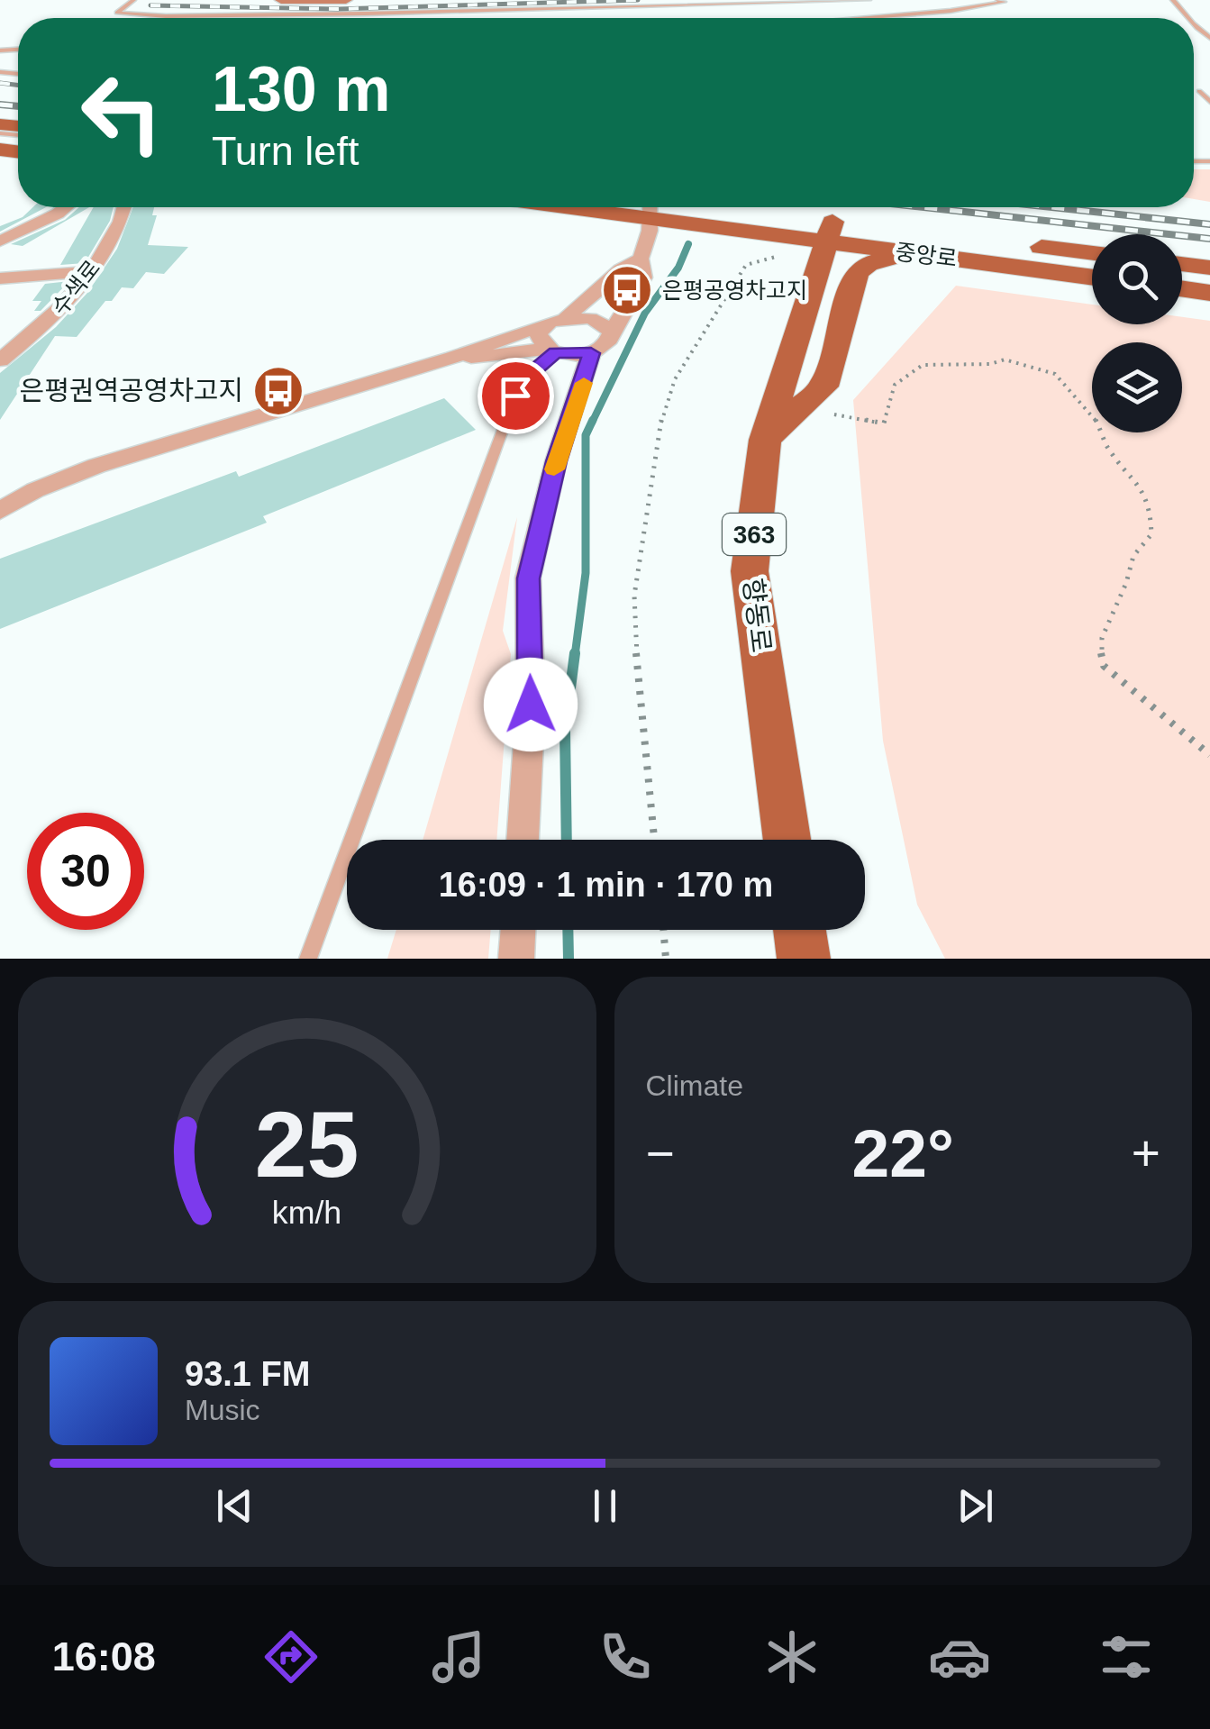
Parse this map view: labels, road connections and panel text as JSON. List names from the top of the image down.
{
  "streets": {
    "main road": ["중앙로", "363", "향동로"],
    "street": ["수색로"]
  },
  "crossings": [
    ["중앙로", "향동로"]
  ],
  "places": {
    "bus stop": ["은평공영차고지", "은평권역공영차고지"]
  },
  "page": {
    "turn": ["130 m", "Turn left"],
    "limit": "30",
    "trip": "16:09 · 1 min · 170 m",
    "tile": "Climate",
    "heat": ["−", "22°", "+"],
    "song": ["93.1 FM", "Music"],
    "tabs": "16:08",
    "gauge": ["25", "km/h"]
  }
}
